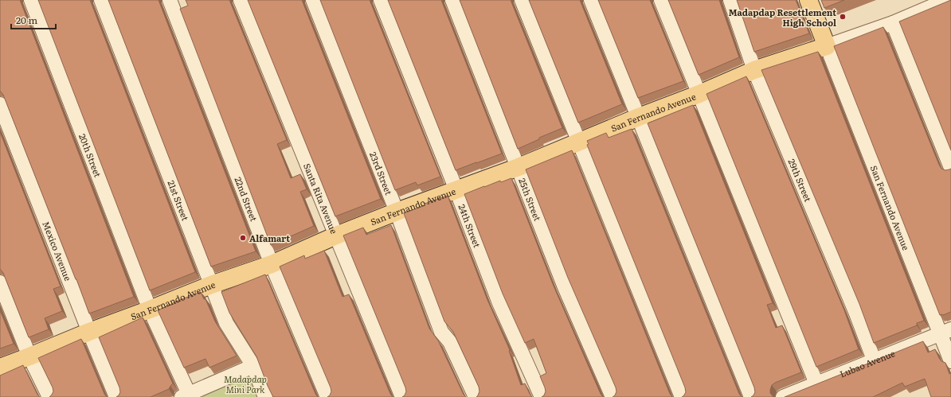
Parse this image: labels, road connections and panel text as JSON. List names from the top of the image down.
{
  "streets": {
    "main road": ["San Fernando Avenue"],
    "street": [
      "20th Street",
      "23rd Street",
      "29th Street",
      "Santa Rita Avenue",
      "25th Street",
      "22nd Street",
      "21st Street",
      "24th Street",
      "Mexico Avenue",
      "Lubao Avenue"
    ]
  },
  "crossings": [
    ["San Fernando Avenue", "20th Street"],
    ["San Fernando Avenue", "23rd Street"],
    ["San Fernando Avenue", "29th Street"],
    ["San Fernando Avenue", "Santa Rita Avenue"],
    ["San Fernando Avenue", "25th Street"],
    ["San Fernando Avenue", "22nd Street"],
    ["San Fernando Avenue", "21st Street"],
    ["San Fernando Avenue", "24th Street"],
    ["San Fernando Avenue", "Mexico Avenue"],
    ["San Fernando Avenue", "Lubao Avenue"],
    ["29th Street", "Lubao Avenue"]
  ],
  "parks": ["Madapdap Mini Park"],
  "places": ["Madapdap Resettlement High School", "Alfamart"],
  "scale_bar": "20 m"
}
